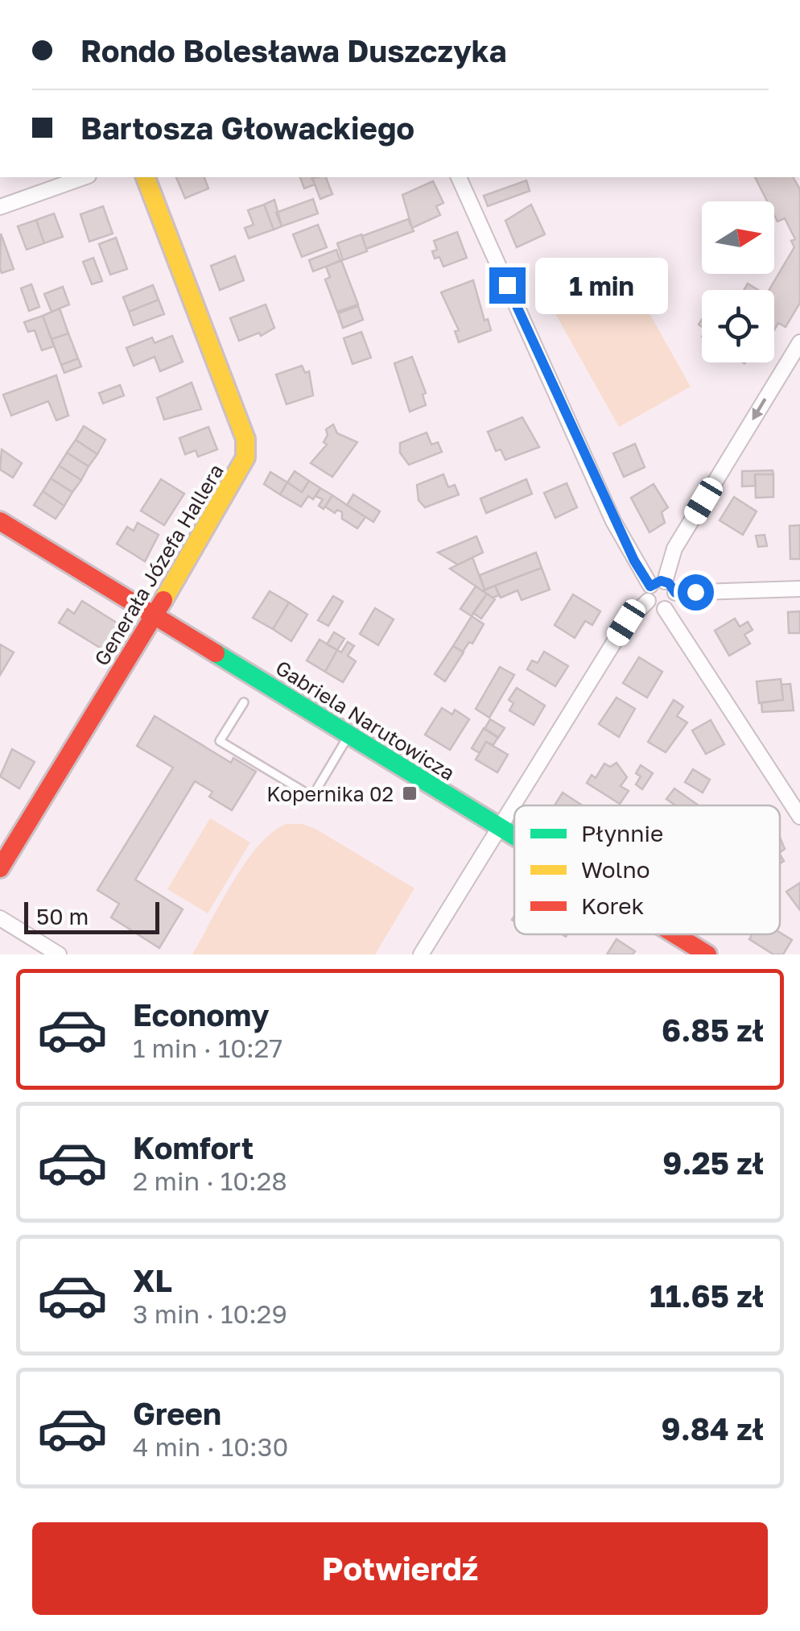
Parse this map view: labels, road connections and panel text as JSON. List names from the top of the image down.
{
  "streets": {
    "street": ["Generała Józefa Hallera", "Gabriela Narutowicza"]
  },
  "crossings": [
    ["Generała Józefa Hallera", "Gabriela Narutowicza"]
  ],
  "places": {
    "transit": ["Kopernika 02"]
  },
  "legend": ["Płynnie", "Wolno", "Korek"],
  "scale_bar": "50 m",
  "north": "right",
  "page": {
    "banner": ["Rondo Bolesława Duszczyka", "Bartosza Głowackiego"],
    "bubble": "1 min",
    "scale": "50 m",
    "list": [
      {
        "name": "Economy",
        "note": "1 min · 10:27",
        "value": "6.85 zł"
      },
      {
        "name": "Komfort",
        "note": "2 min · 10:28",
        "value": "9.25 zł"
      },
      {
        "name": "XL",
        "note": "3 min · 10:29",
        "value": "11.65 zł"
      },
      {
        "name": "Green",
        "note": "4 min · 10:30",
        "value": "9.84 zł"
      }
    ],
    "buttons": "Potwierdź"
  }
}
